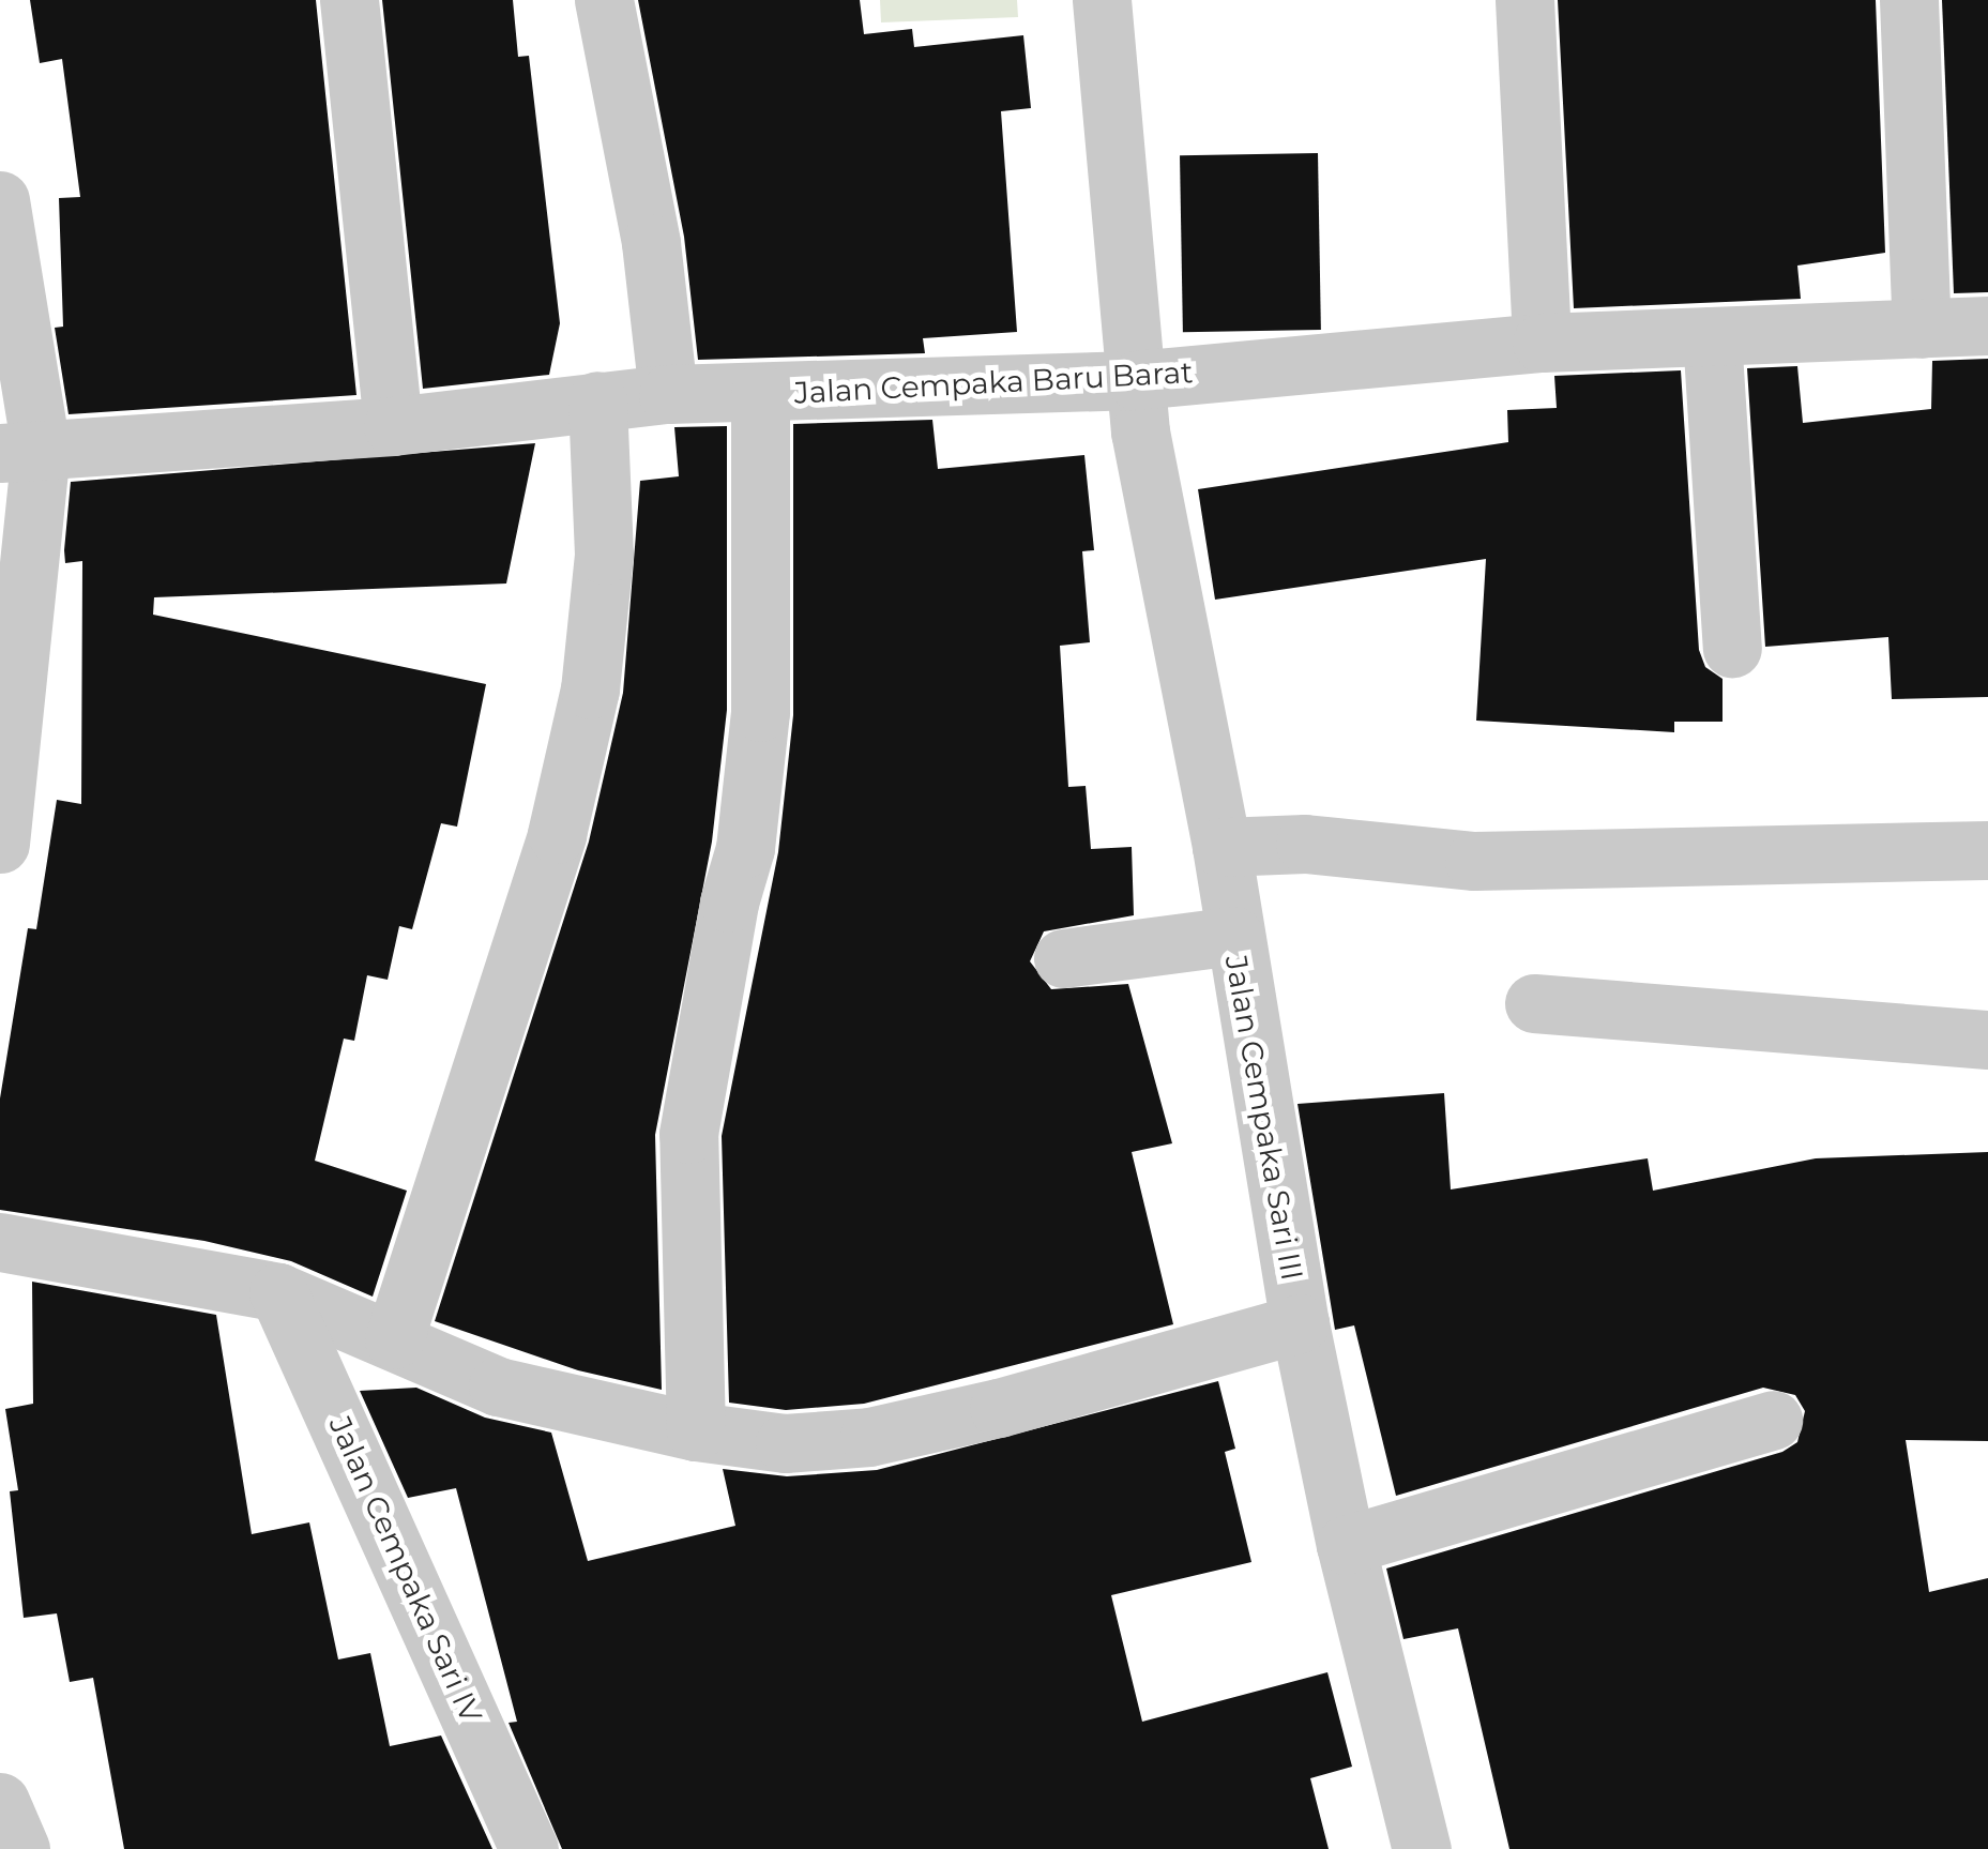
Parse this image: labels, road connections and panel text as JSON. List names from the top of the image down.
{
  "streets": {
    "street": ["Jalan Cempaka Baru Barat", "Jalan Cempaka Sari III", "Jalan Cempaka Sari IV"]
  },
  "crossings": [
    ["Jalan Cempaka Baru Barat", "Jalan Cempaka Sari III"]
  ]
}
